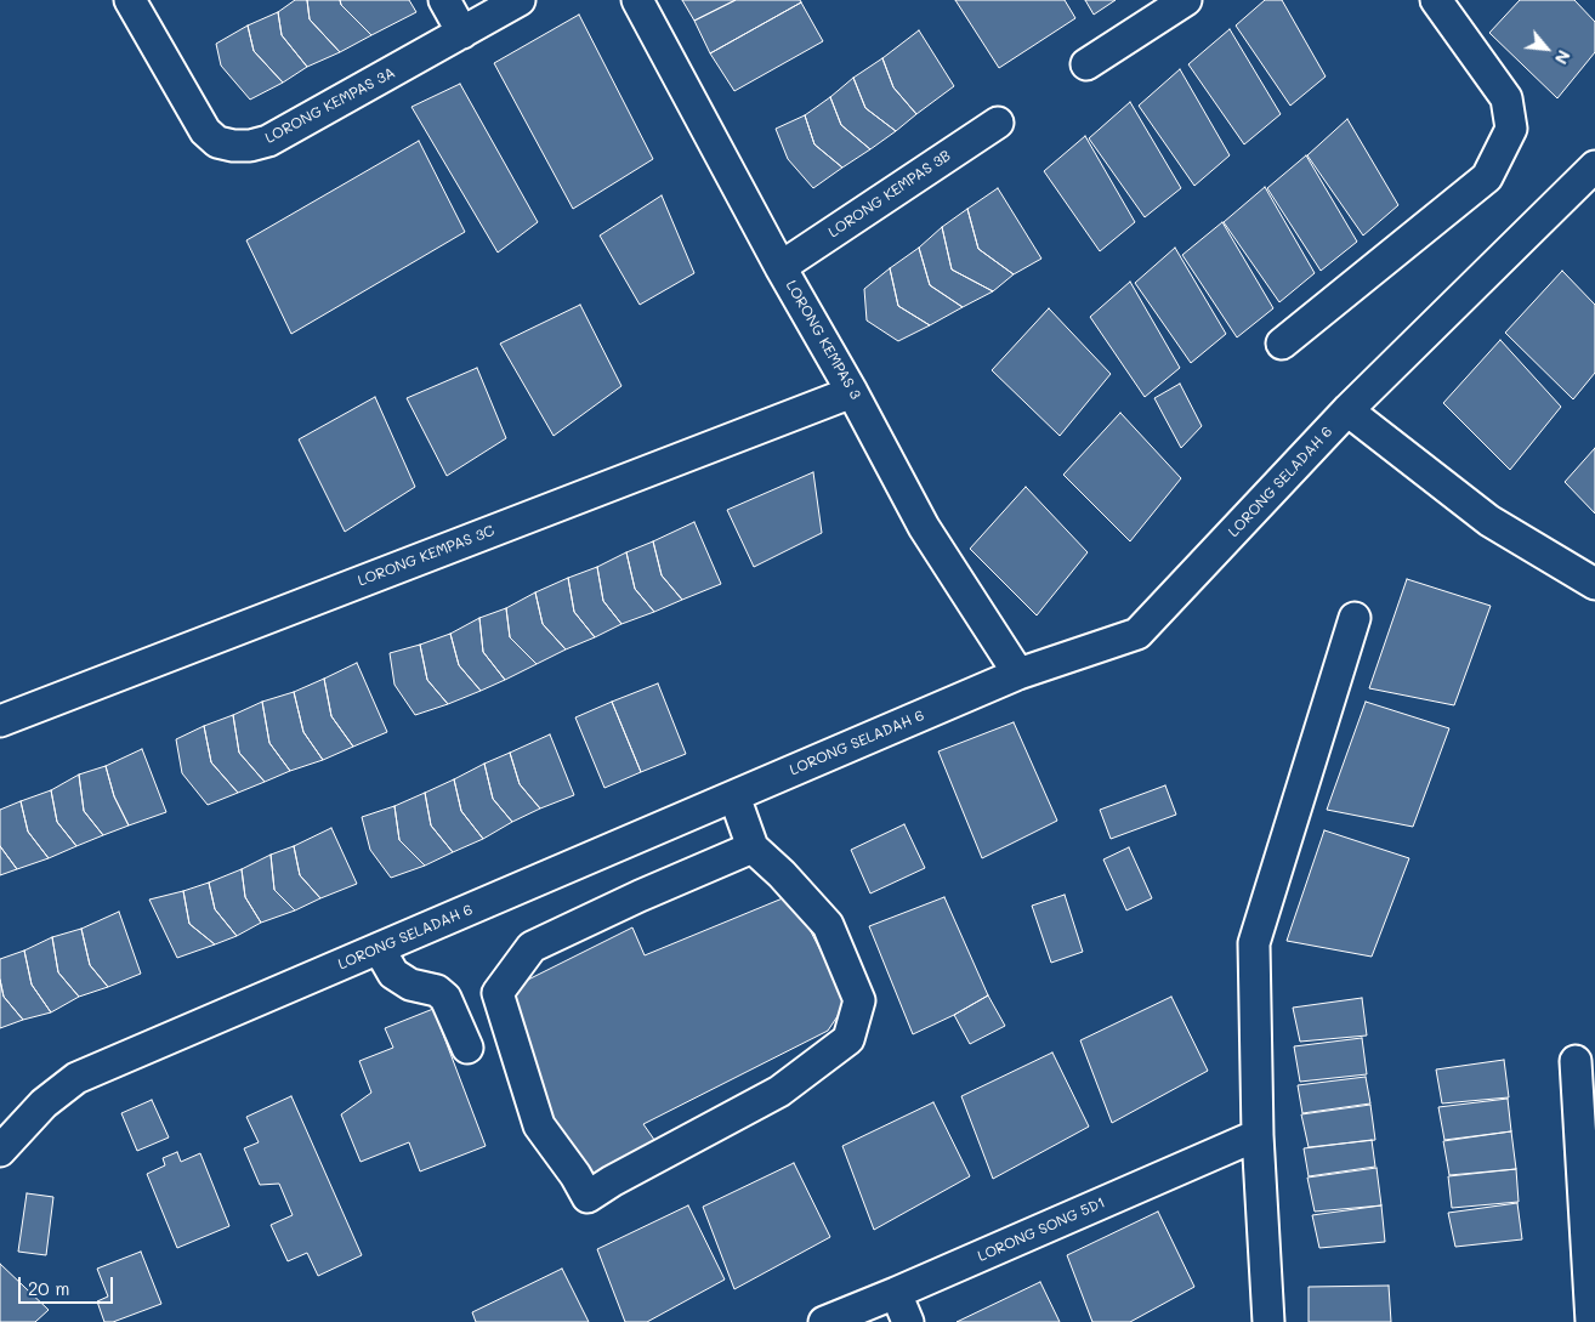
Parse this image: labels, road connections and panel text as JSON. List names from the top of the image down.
{
  "streets": {
    "street": [
      "LORONG KEMPAS 3A",
      "LORONG KEMPAS 3B",
      "LORONG KEMPAS 3",
      "LORONG SELADAH 6",
      "LORONG KEMPAS 3C",
      "LORONG SONG 5D1"
    ]
  },
  "crossings": [
    ["LORONG KEMPAS 3B", "LORONG KEMPAS 3"],
    ["LORONG KEMPAS 3", "LORONG SELADAH 6"],
    ["LORONG KEMPAS 3", "LORONG KEMPAS 3C"]
  ],
  "scale_bar": "20 m",
  "north": "bottom right"
}
